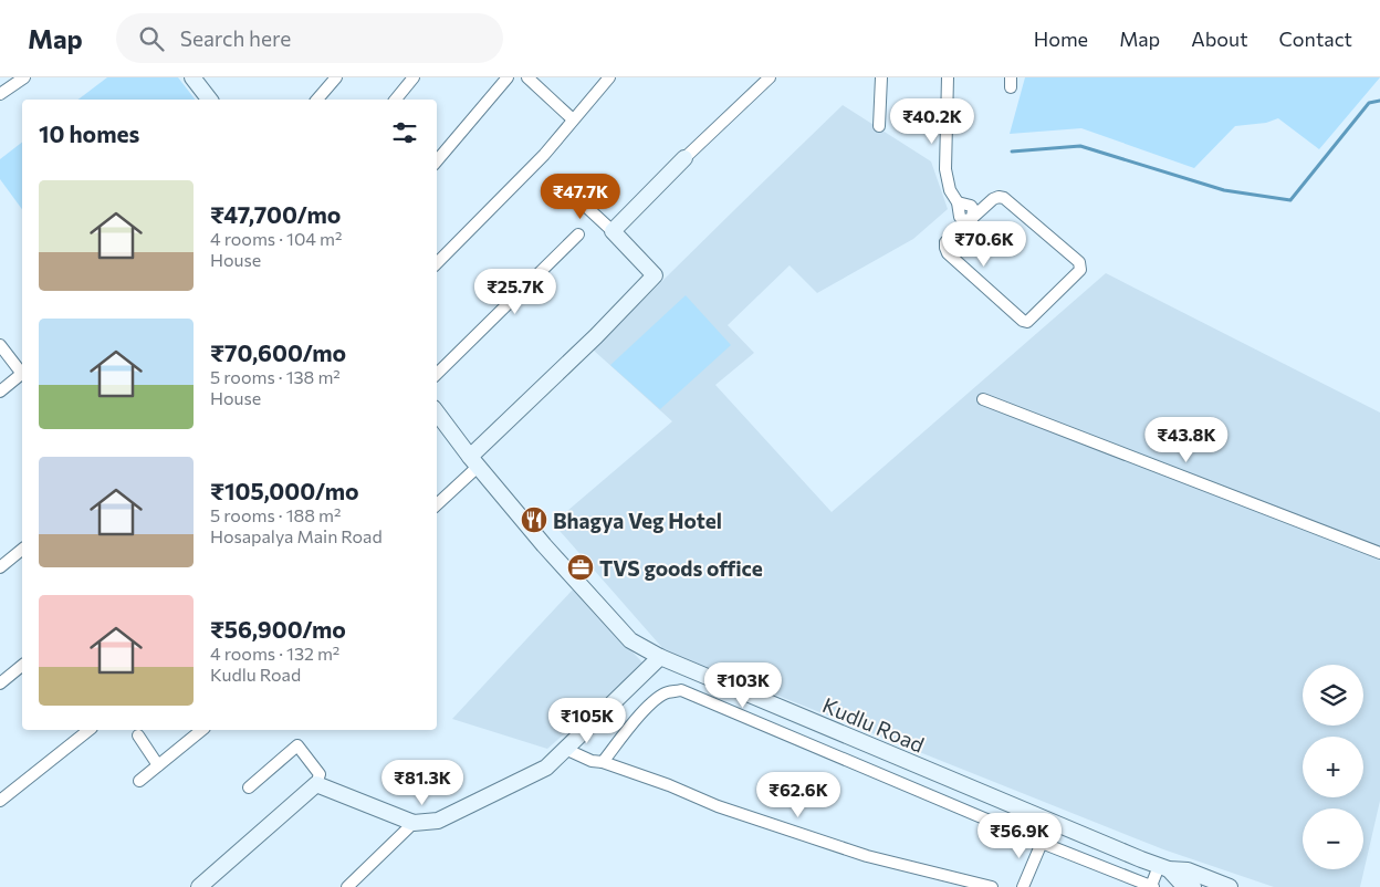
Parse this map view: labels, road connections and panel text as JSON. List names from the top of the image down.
{
  "streets": {
    "street": ["Kudlu Road"]
  },
  "places": {
    "restaurant": ["Bhagya Veg Hotel"],
    "office": ["TVS goods office"]
  },
  "page": {
    "header": "Map",
    "search": "Search here",
    "nav": [
      "Home",
      "Map",
      "About",
      "Contact"
    ],
    "price": [
      "₹40.2K",
      "₹47.7K",
      "₹70.6K",
      "₹25.7K",
      "₹43.8K",
      "₹103K",
      "₹105K",
      "₹81.3K",
      "₹62.6K",
      "₹56.9K"
    ],
    "heading": "10 homes",
    "list": [
      {
        "name": "₹47,700/mo",
        "note": "4 rooms · 104 m² · House"
      },
      {
        "name": "₹70,600/mo",
        "note": "5 rooms · 138 m² · House"
      },
      {
        "name": "₹105,000/mo",
        "note": "5 rooms · 188 m² · Hosapalya Main Road"
      },
      {
        "name": "₹56,900/mo",
        "note": "4 rooms · 132 m² · Kudlu Road"
      }
    ],
    "map_buttons": ["+", "−"]
  }
}
